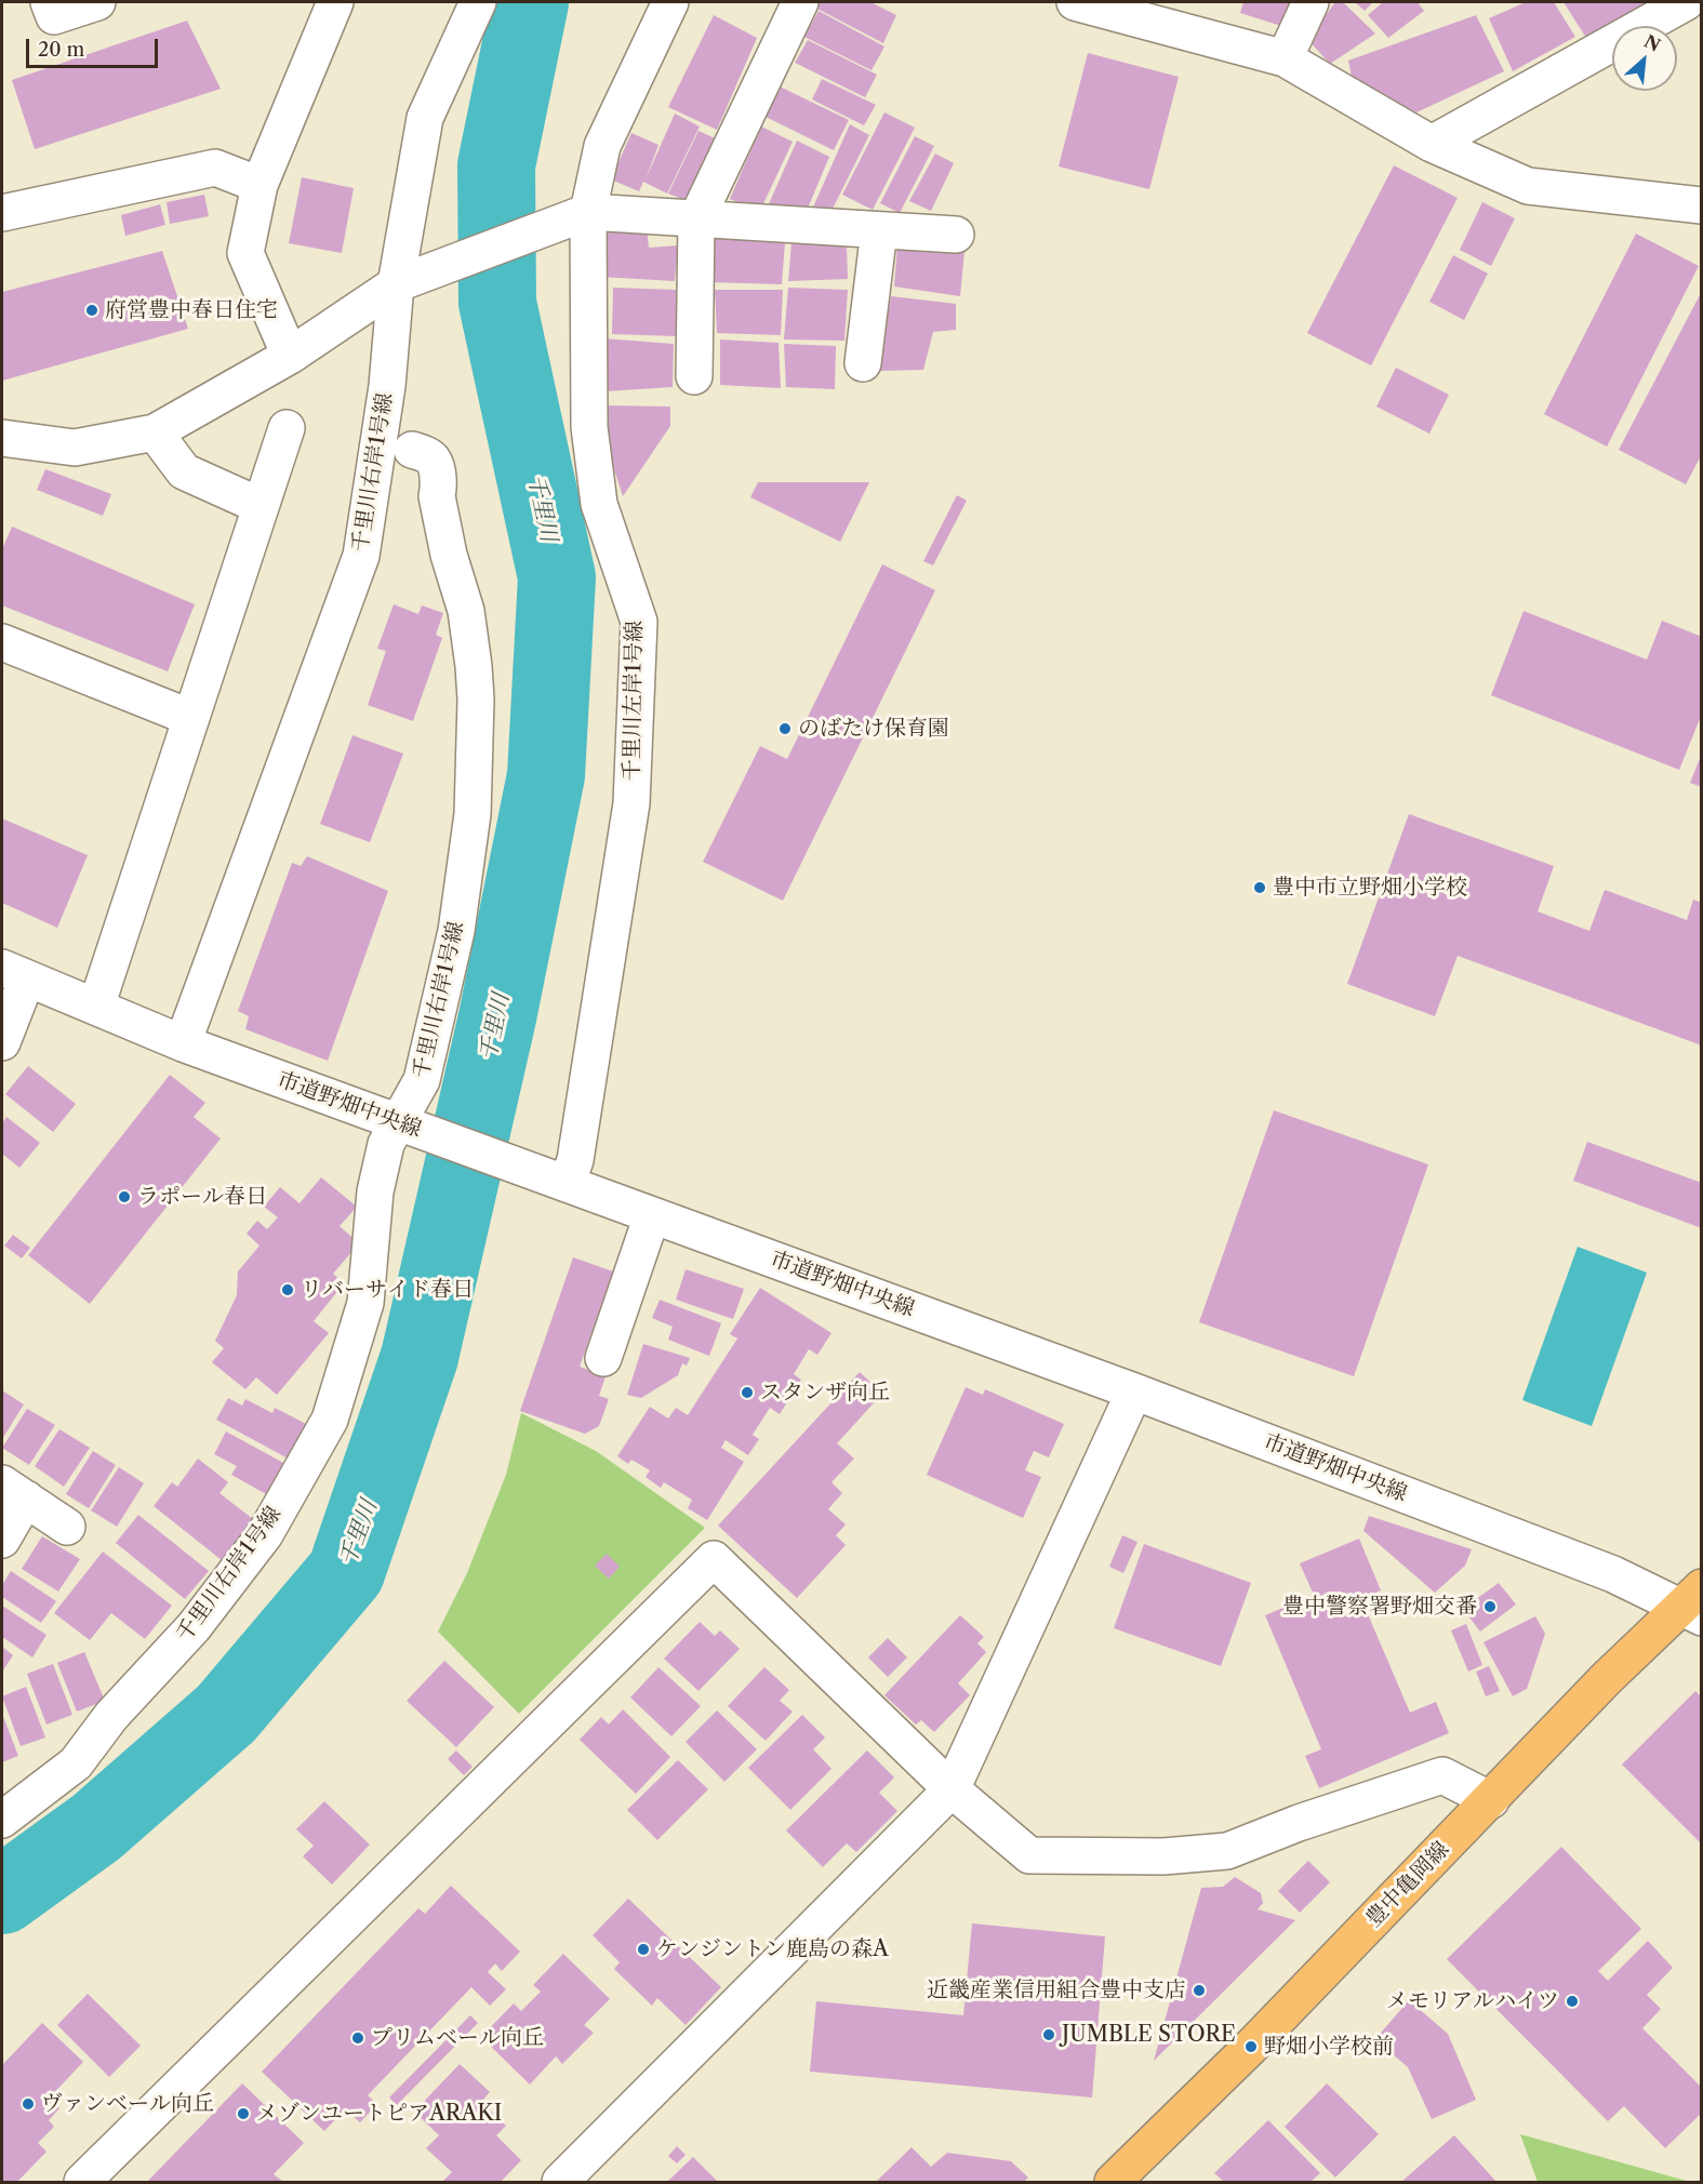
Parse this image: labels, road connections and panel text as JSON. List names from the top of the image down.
{
  "streets": {
    "main road": ["豊中亀岡線"],
    "street": ["千里川右岸1号線", "千里川左岸1号線", "市道野畑中央線"]
  },
  "crossings": [
    ["千里川右岸1号線", "市道野畑中央線"],
    ["千里川左岸1号線", "市道野畑中央線"],
    ["市道野畑中央線", "豊中亀岡線"]
  ],
  "water": ["千里川"],
  "places": [
    "府営豊中春日住宅",
    "のばたけ保育園",
    "豊中市立野畑小学校",
    "ラポール春日",
    "リバーサイド春日",
    "スタンザ向丘",
    "豊中警察署野畑交番",
    "ケンジントン鹿島の森A",
    "近畿産業信用組合豊中支店",
    "メモリアルハイツ",
    "JUMBLE STORE",
    "プリムベール向丘",
    "野畑小学校前",
    "ヴァンベール向丘",
    "メゾンユートピアARAKI"
  ],
  "scale_bar": "20 m",
  "north": "top right"
}
